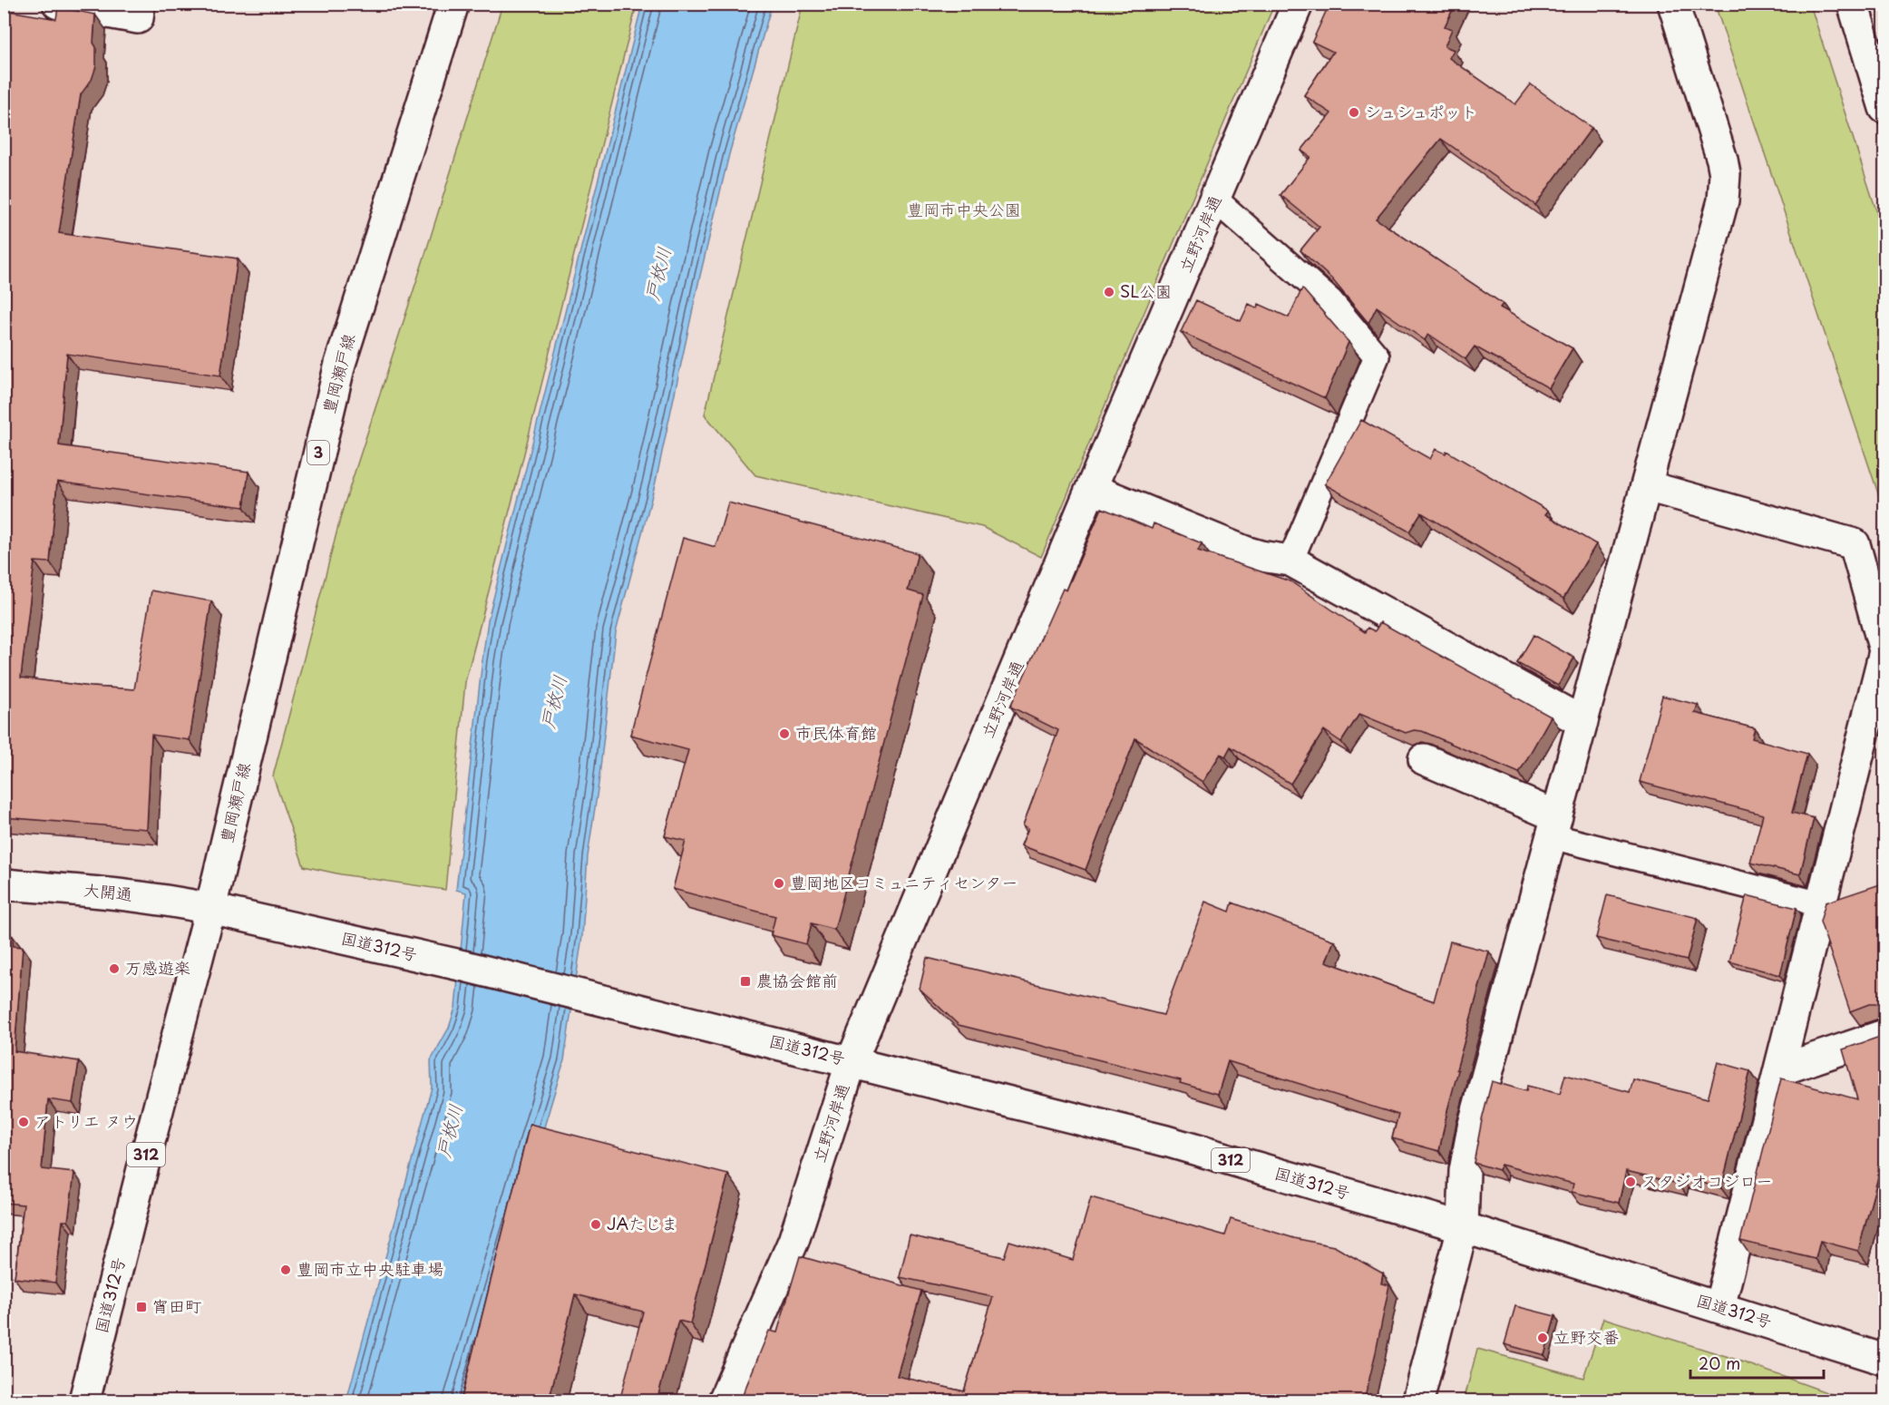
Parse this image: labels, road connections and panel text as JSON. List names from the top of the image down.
{
  "streets": {
    "main road": [
      "立野河岸通",
      "豊岡瀬戸線",
      "3",
      "大開通",
      "国道312号",
      "312"
    ]
  },
  "crossings": [
    ["立野河岸通", "国道312号"],
    ["豊岡瀬戸線", "大開通"],
    ["豊岡瀬戸線", "国道312号"],
    ["大開通", "国道312号"]
  ],
  "water": ["戸枚川"],
  "parks": ["豊岡市中央公園"],
  "places": {
    "other": [
      "シュシュポット",
      "SL公園",
      "市民体育館",
      "豊岡地区コミュニティセンター",
      "万感遊楽",
      "アトリエ ヌウ",
      "スタジオコジロー",
      "JAたじま",
      "豊岡市立中央駐車場",
      "立野交番"
    ],
    "transit": ["農協会館前", "宵田町"]
  },
  "scale_bar": "20 m"
}
